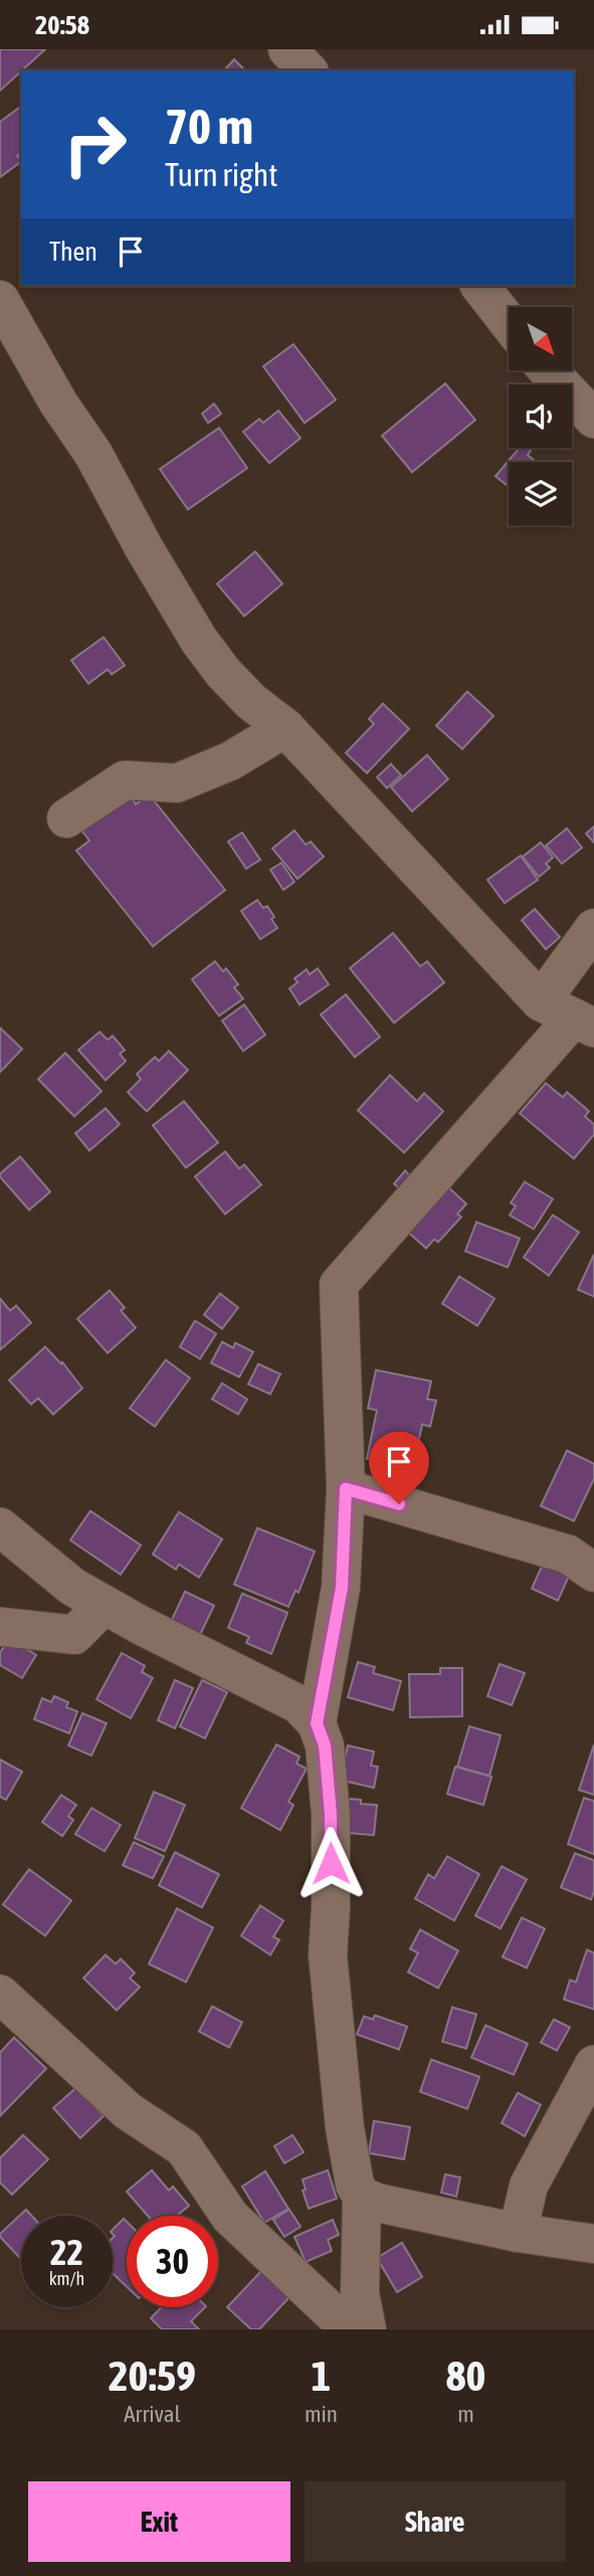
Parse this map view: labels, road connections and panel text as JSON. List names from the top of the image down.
{
  "north": "bottom right",
  "page": {
    "status": "20:58",
    "turn": ["70 m", "Turn right"],
    "then": "Then",
    "speed": "22 km/h",
    "limit": "30",
    "eta": [
      "20:59",
      "Arrival",
      "1",
      "min",
      "80",
      "m"
    ],
    "buttons": ["Exit", "Share"]
  }
}
